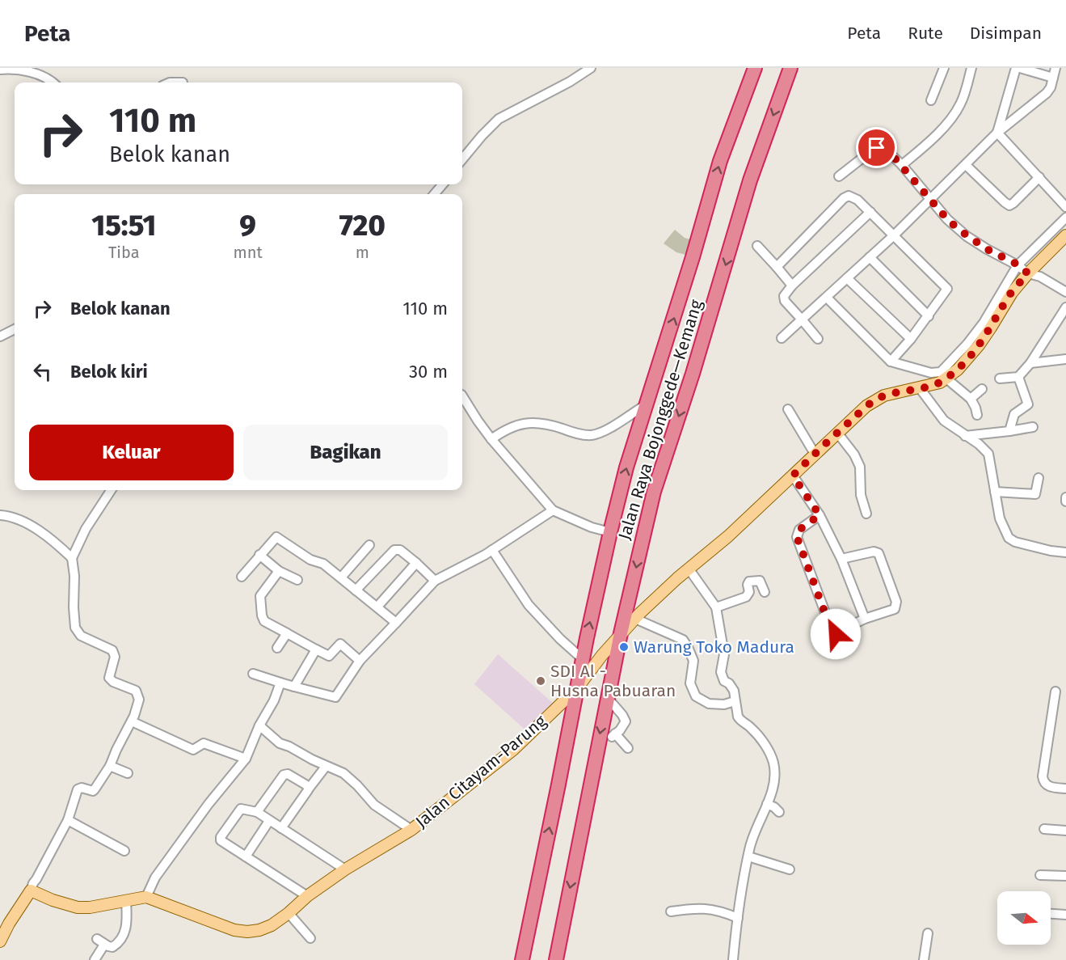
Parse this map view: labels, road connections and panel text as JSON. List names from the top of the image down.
{
  "streets": {
    "highway": ["Jalan Raya Bojonggede—Kemang"],
    "main road": ["Jalan Citayam-Parung"]
  },
  "crossings": [
    ["Jalan Raya Bojonggede—Kemang", "Jalan Citayam-Parung"]
  ],
  "places": ["Warung Toko Madura", "SDI Al - Husna Pabuaran"],
  "north": "right",
  "page": {
    "header": "Peta",
    "nav": ["Peta", "Rute", "Disimpan"],
    "turn": ["110 m", "Belok kanan"],
    "eta": [
      "15:51",
      "Tiba",
      "9",
      "mnt",
      "720",
      "m"
    ],
    "list": [
      {
        "name": "Belok kanan",
        "value": "110 m"
      },
      {
        "name": "Belok kiri",
        "value": "30 m"
      }
    ],
    "buttons": ["Keluar", "Bagikan"]
  }
}
